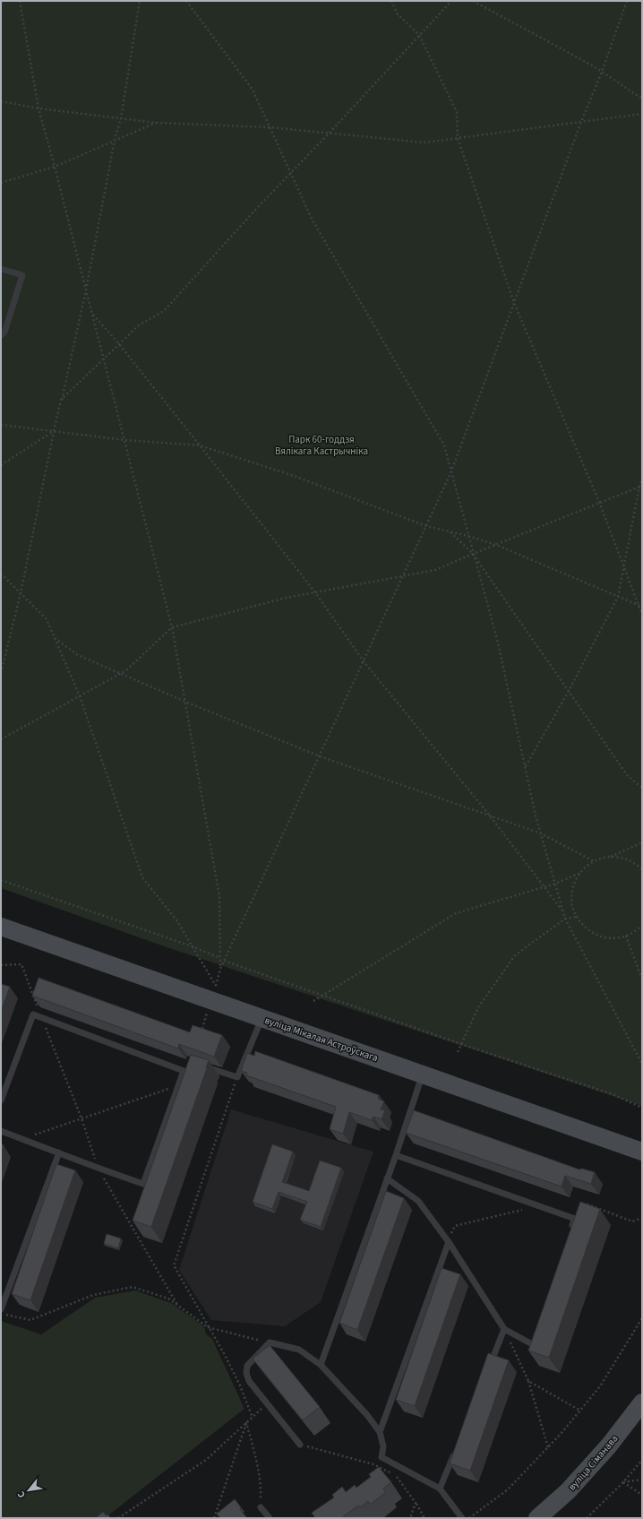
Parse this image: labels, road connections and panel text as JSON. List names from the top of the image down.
{
  "streets": {
    "main road": ["вуліца Мікалая Астроўскага", "вуліца Сіманава"]
  },
  "parks": ["Парк 60-годдзя Вялікага Кастрычніка"],
  "north": "bottom left"
}
